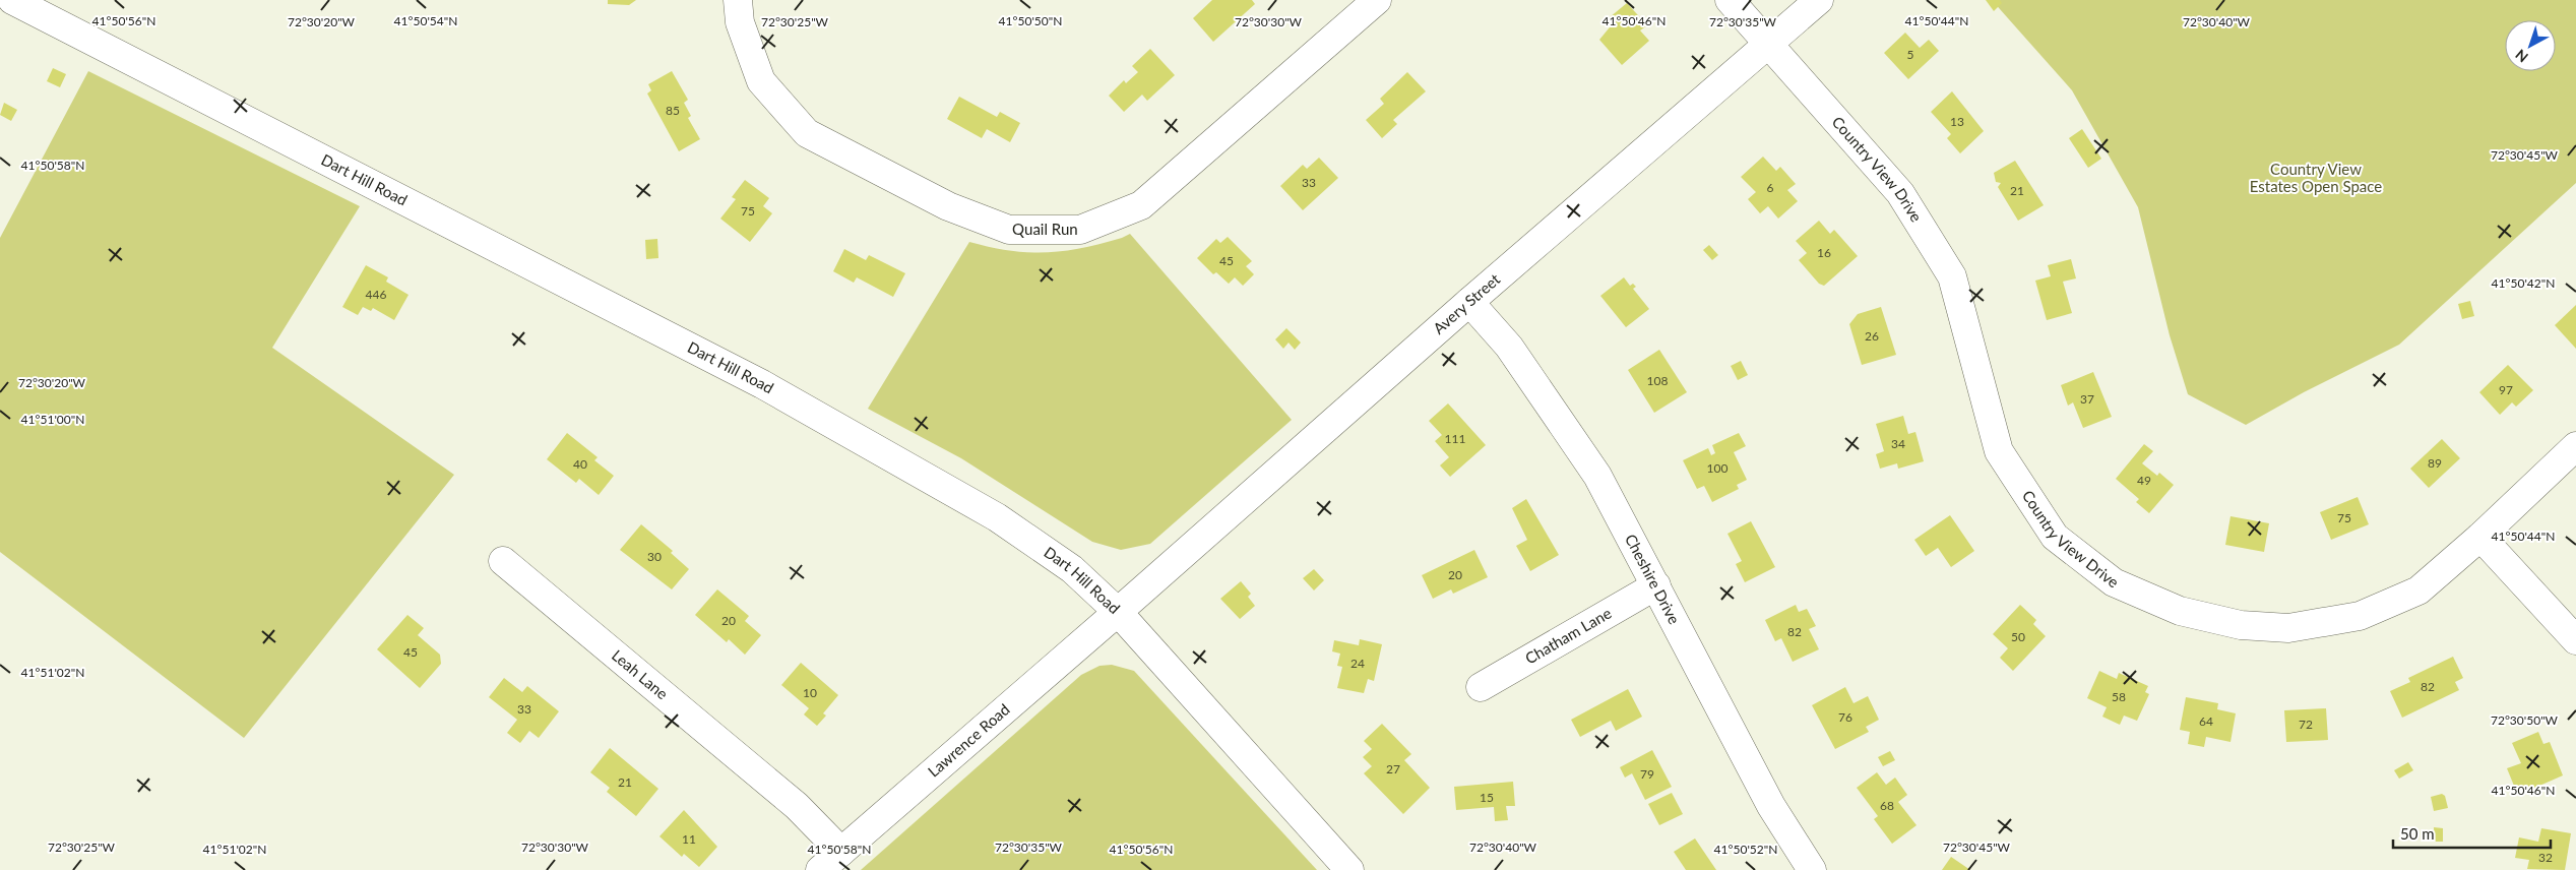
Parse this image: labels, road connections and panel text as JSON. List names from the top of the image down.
{
  "streets": {
    "street": [
      "Country View Drive",
      "Dart Hill Road",
      "Quail Run",
      "Avery Street",
      "Cheshire Drive",
      "Chatham Lane",
      "Leah Lane",
      "Lawrence Road"
    ]
  },
  "crossings": [
    ["Country View Drive", "Avery Street"],
    ["Dart Hill Road", "Avery Street"],
    ["Dart Hill Road", "Lawrence Road"],
    ["Avery Street", "Cheshire Drive"],
    ["Avery Street", "Lawrence Road"],
    ["Cheshire Drive", "Chatham Lane"],
    ["Leah Lane", "Lawrence Road"]
  ],
  "parks": ["Country View Estates Open Space"],
  "house_numbers": [
    "5",
    "85",
    "13",
    "33",
    "6",
    "21",
    "75",
    "16",
    "45",
    "446",
    "26",
    "108",
    "97",
    "37",
    "111",
    "34",
    "89",
    "40",
    "100",
    "49",
    "75",
    "30",
    "20",
    "20",
    "82",
    "50",
    "45",
    "24",
    "82",
    "10",
    "58",
    "33",
    "76",
    "64",
    "72",
    "27",
    "79",
    "21",
    "15",
    "68",
    "11",
    "32"
  ],
  "scale_bar": "50 m",
  "north": "bottom left",
  "coordinates": [
    "41°50'56\"N",
    "41°50'54\"N",
    "41°50'50\"N",
    "41°50'46\"N",
    "41°50'44\"N",
    "72°30'20\"W",
    "72°30'25\"W",
    "72°30'30\"W",
    "72°30'35\"W",
    "72°30'40\"W",
    "72°30'45\"W",
    "41°50'58\"N",
    "41°50'42\"N",
    "41°51'00\"N",
    "41°51'02\"N",
    "72°30'50\"W",
    "41°50'52\"N"
  ]
}
